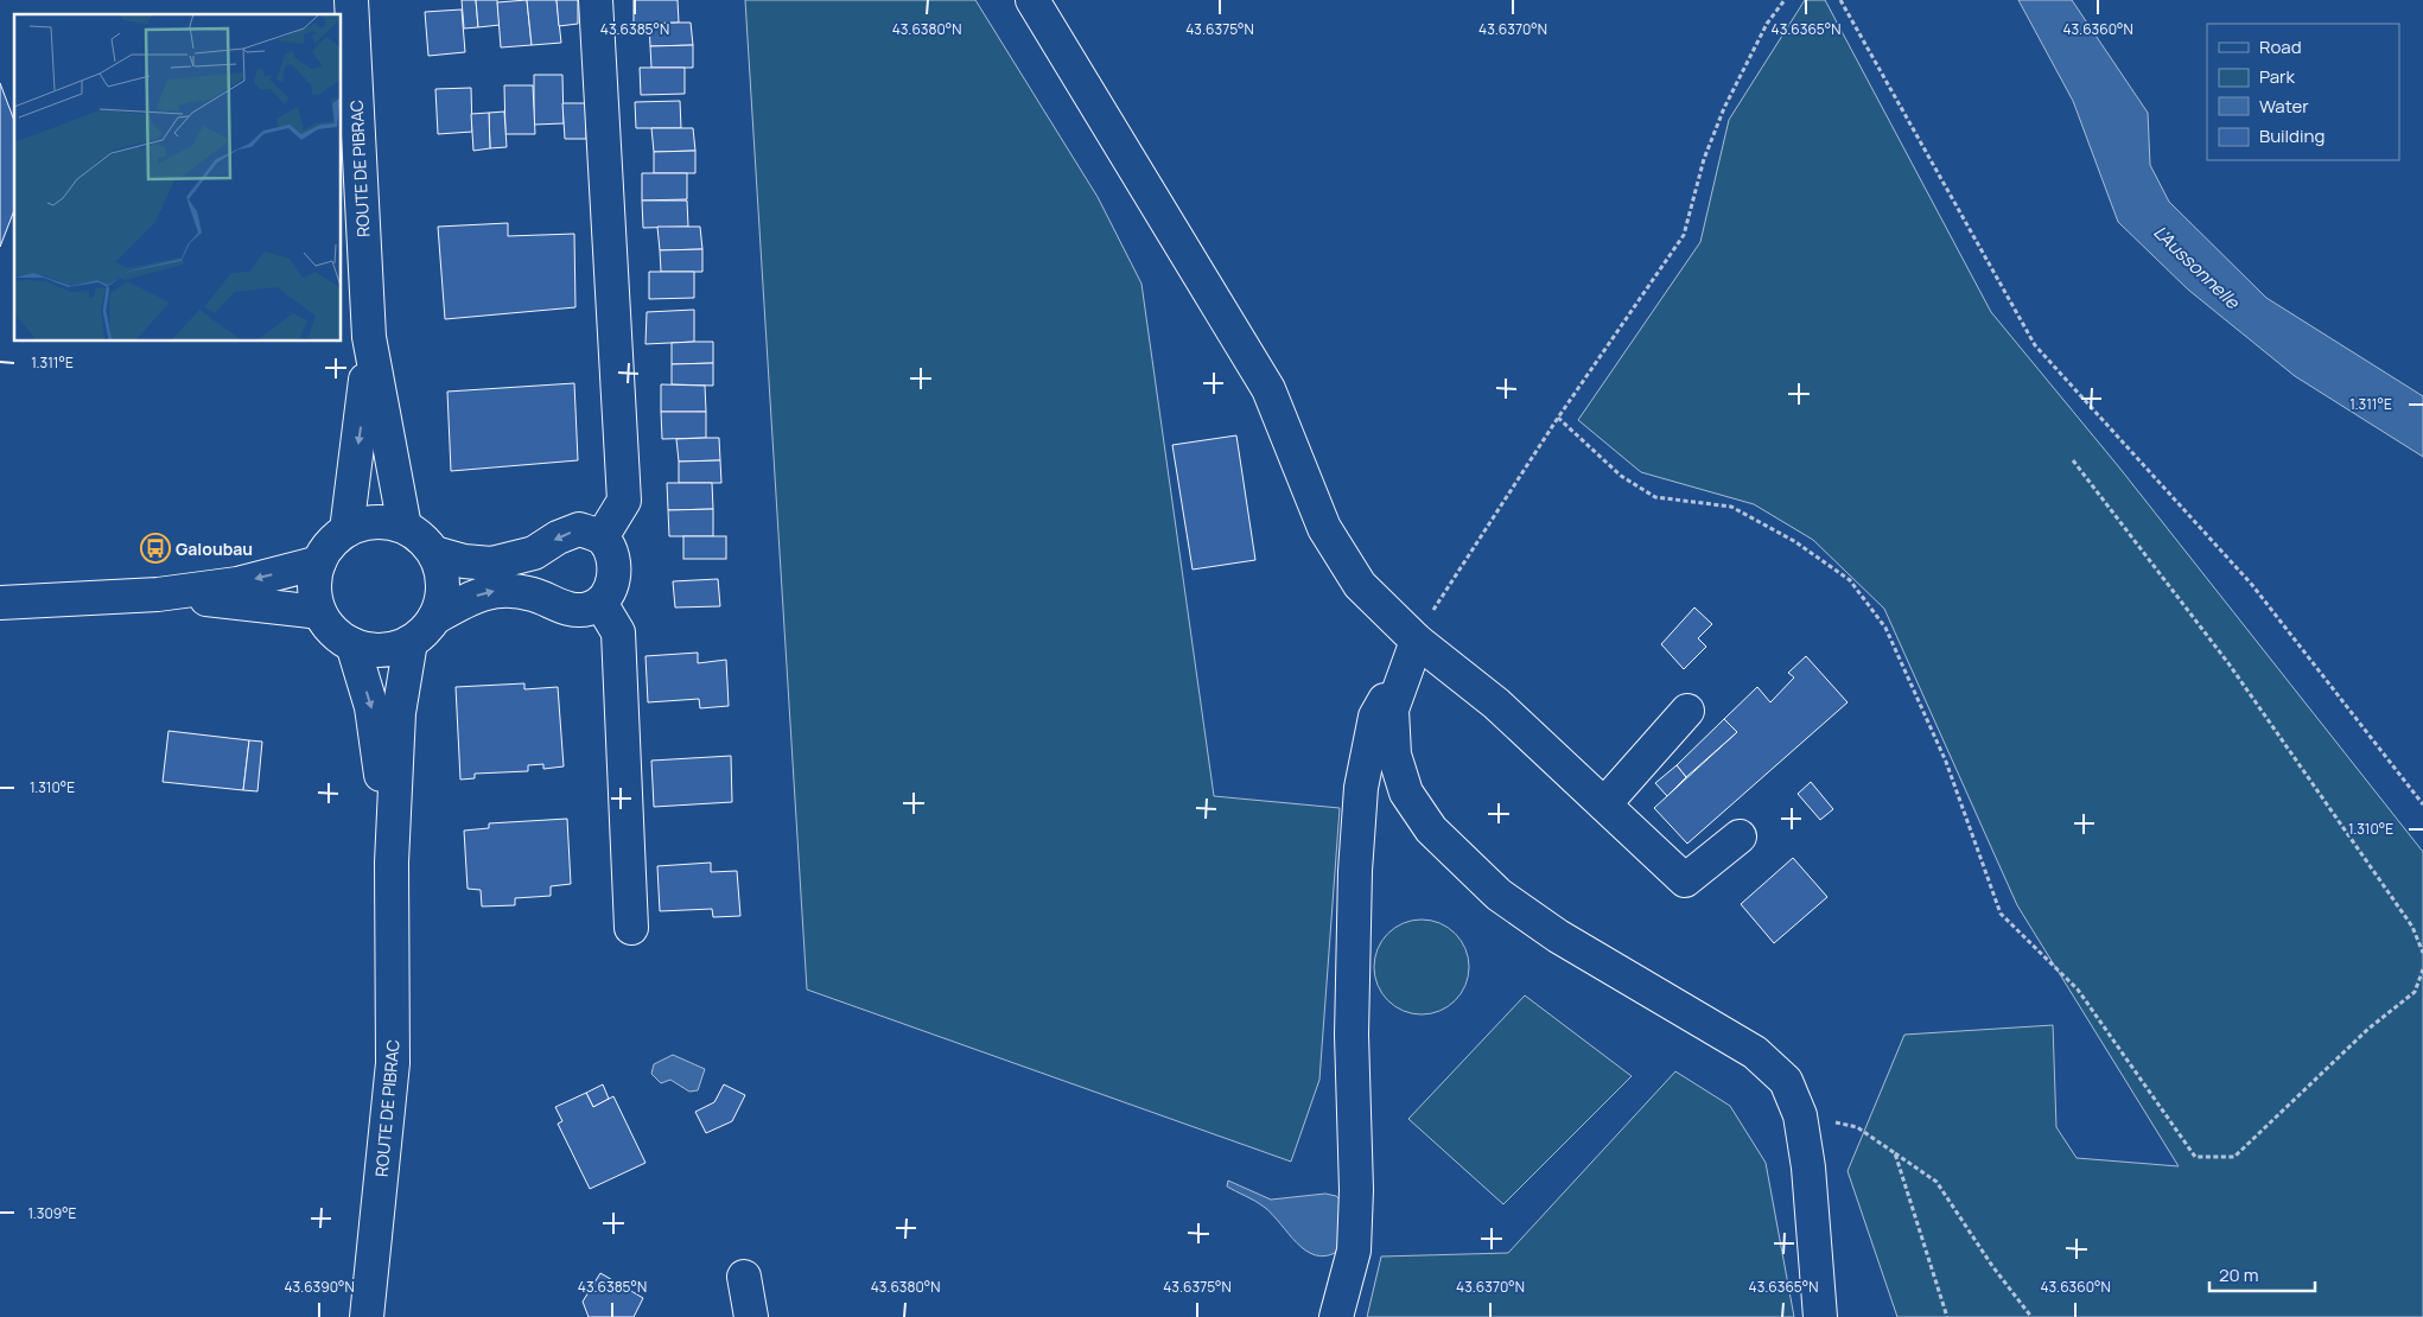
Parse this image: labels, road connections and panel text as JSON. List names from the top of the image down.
{
  "streets": {
    "main road": ["ROUTE DE PIBRAC"]
  },
  "water": ["L'Aussonnelle"],
  "places": {
    "bus stop": ["Galoubau"]
  },
  "legend": [
    "Road",
    "Park",
    "Water",
    "Building"
  ],
  "scale_bar": "20 m",
  "coordinates": [
    "43.6385°N",
    "43.6380°N",
    "43.6375°N",
    "43.6370°N",
    "43.6365°N",
    "43.6360°N",
    "1.311°E",
    "1.310°E",
    "1.309°E",
    "43.6390°N"
  ]
}
